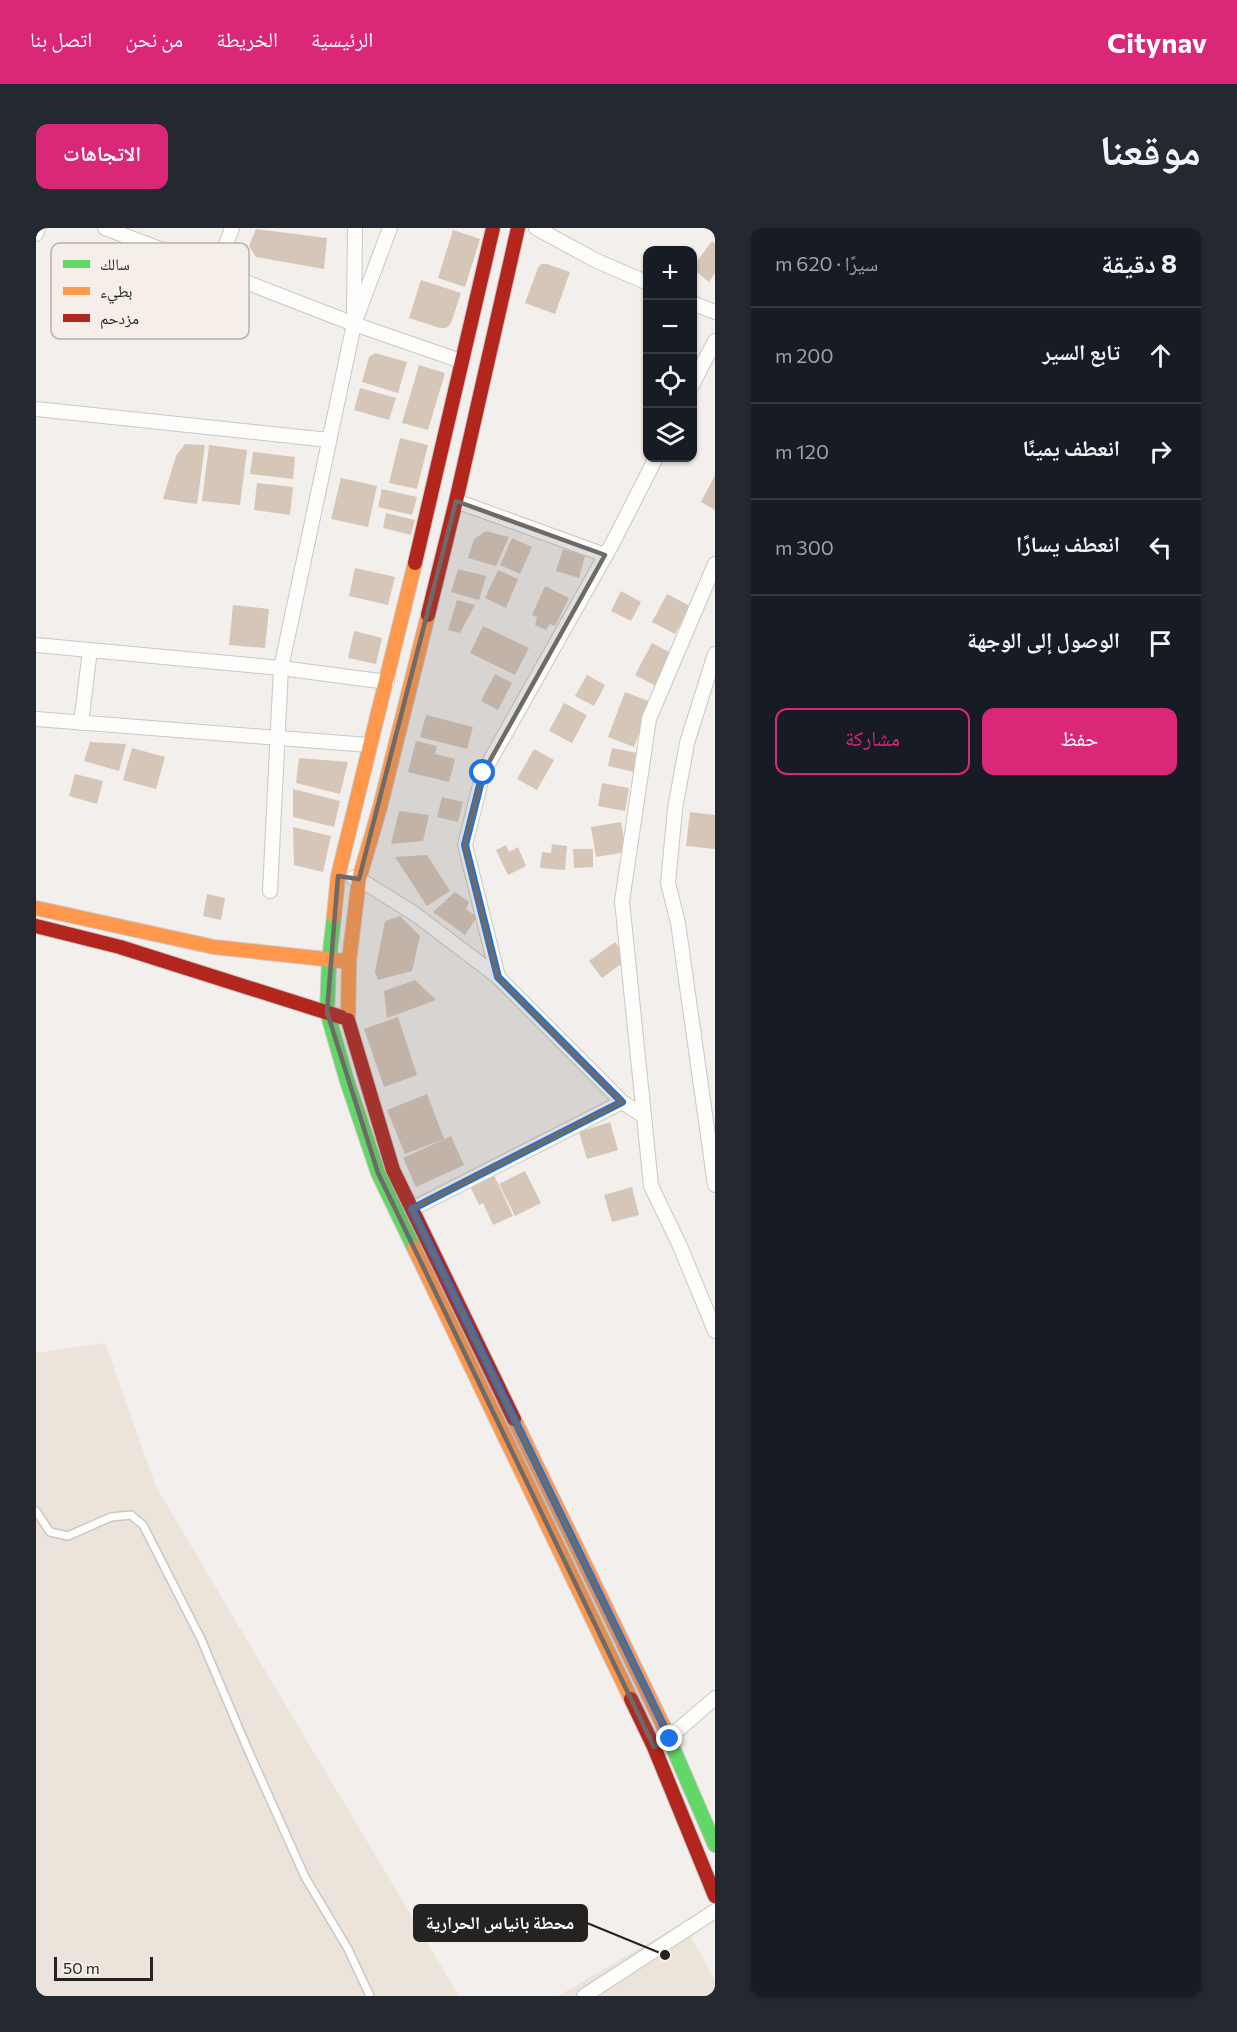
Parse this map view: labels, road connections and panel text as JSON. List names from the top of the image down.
{
  "places": ["محطة بانياس الحرارية"],
  "legend": ["سالك", "بطيء", "مزدحم"],
  "scale_bar": "50 m",
  "page": {
    "header": "Citynav",
    "nav": [
      "الرئيسية",
      "الخريطة",
      "من نحن",
      "اتصل بنا"
    ],
    "title": "موقعنا",
    "buttons": [
      "الاتجاهات",
      ["حفظ", "مشاركة"]
    ],
    "heading": ["8 دقيقة", "سيرًا · 620 m"],
    "map_buttons": ["+", "−"],
    "list": [
      ["تابع السير", "200 m"],
      ["انعطف يمينًا", "120 m"],
      ["انعطف يسارًا", "300 m"],
      "الوصول إلى الوجهة"
    ],
    "scale": "50 m"
  }
}
